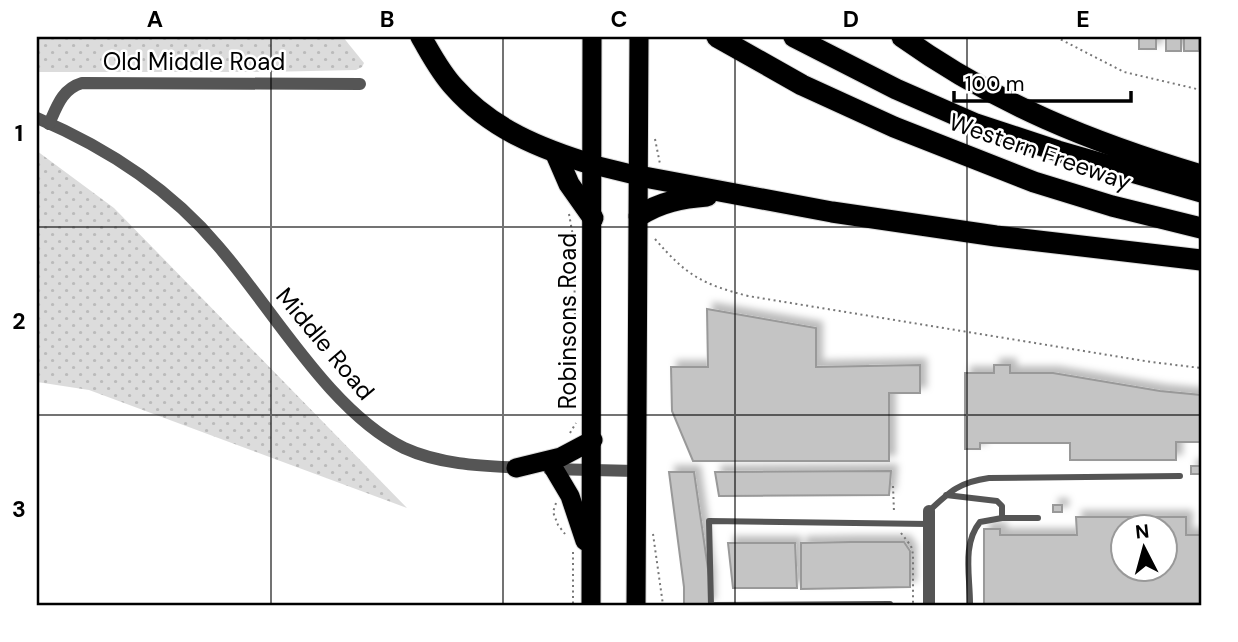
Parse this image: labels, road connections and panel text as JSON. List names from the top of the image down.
{
  "streets": {
    "highway": ["Western Freeway", "Robinsons Road"],
    "street": ["Old Middle Road", "Middle Road"]
  },
  "crossings": [
    ["Old Middle Road", "Middle Road"],
    ["Robinsons Road", "Middle Road"]
  ],
  "scale_bar": "100 m",
  "north": "top",
  "grid": {
    "columns": [
      "A",
      "B",
      "C",
      "D",
      "E"
    ],
    "rows": ["1", "2", "3"]
  }
}
